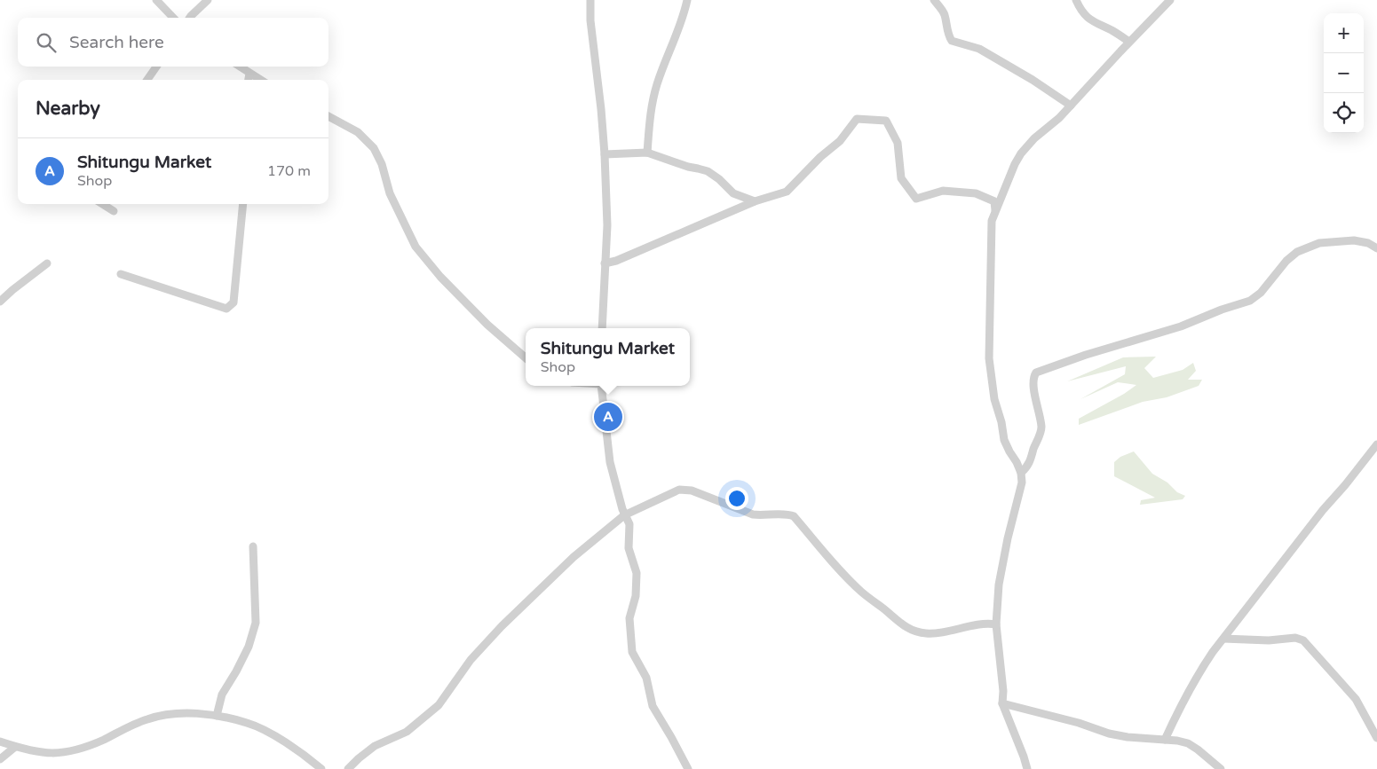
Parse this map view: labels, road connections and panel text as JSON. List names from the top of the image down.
{
  "page": {
    "map_buttons": ["+", "−"],
    "search": "Search here",
    "heading": "Nearby",
    "list": [
      {
        "mark": "A",
        "name": "Shitungu Market",
        "note": "Shop",
        "value": "170 m"
      }
    ],
    "popup": ["Shitungu Market", "Shop"],
    "pins": "A"
  }
}
